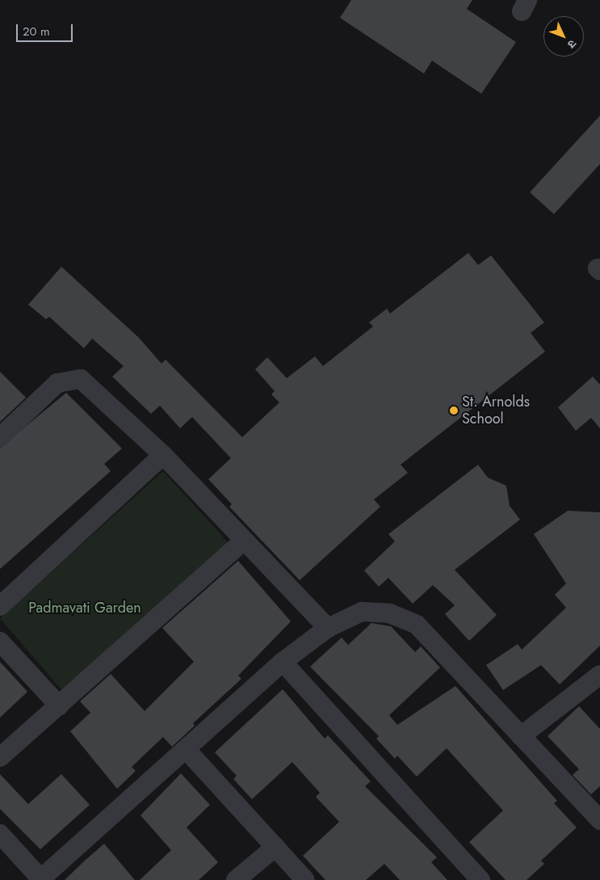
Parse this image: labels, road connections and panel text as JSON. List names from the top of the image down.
{
  "parks": ["Padmavati Garden"],
  "places": ["St. Arnolds School"],
  "scale_bar": "20 m",
  "north": "bottom right"
}
